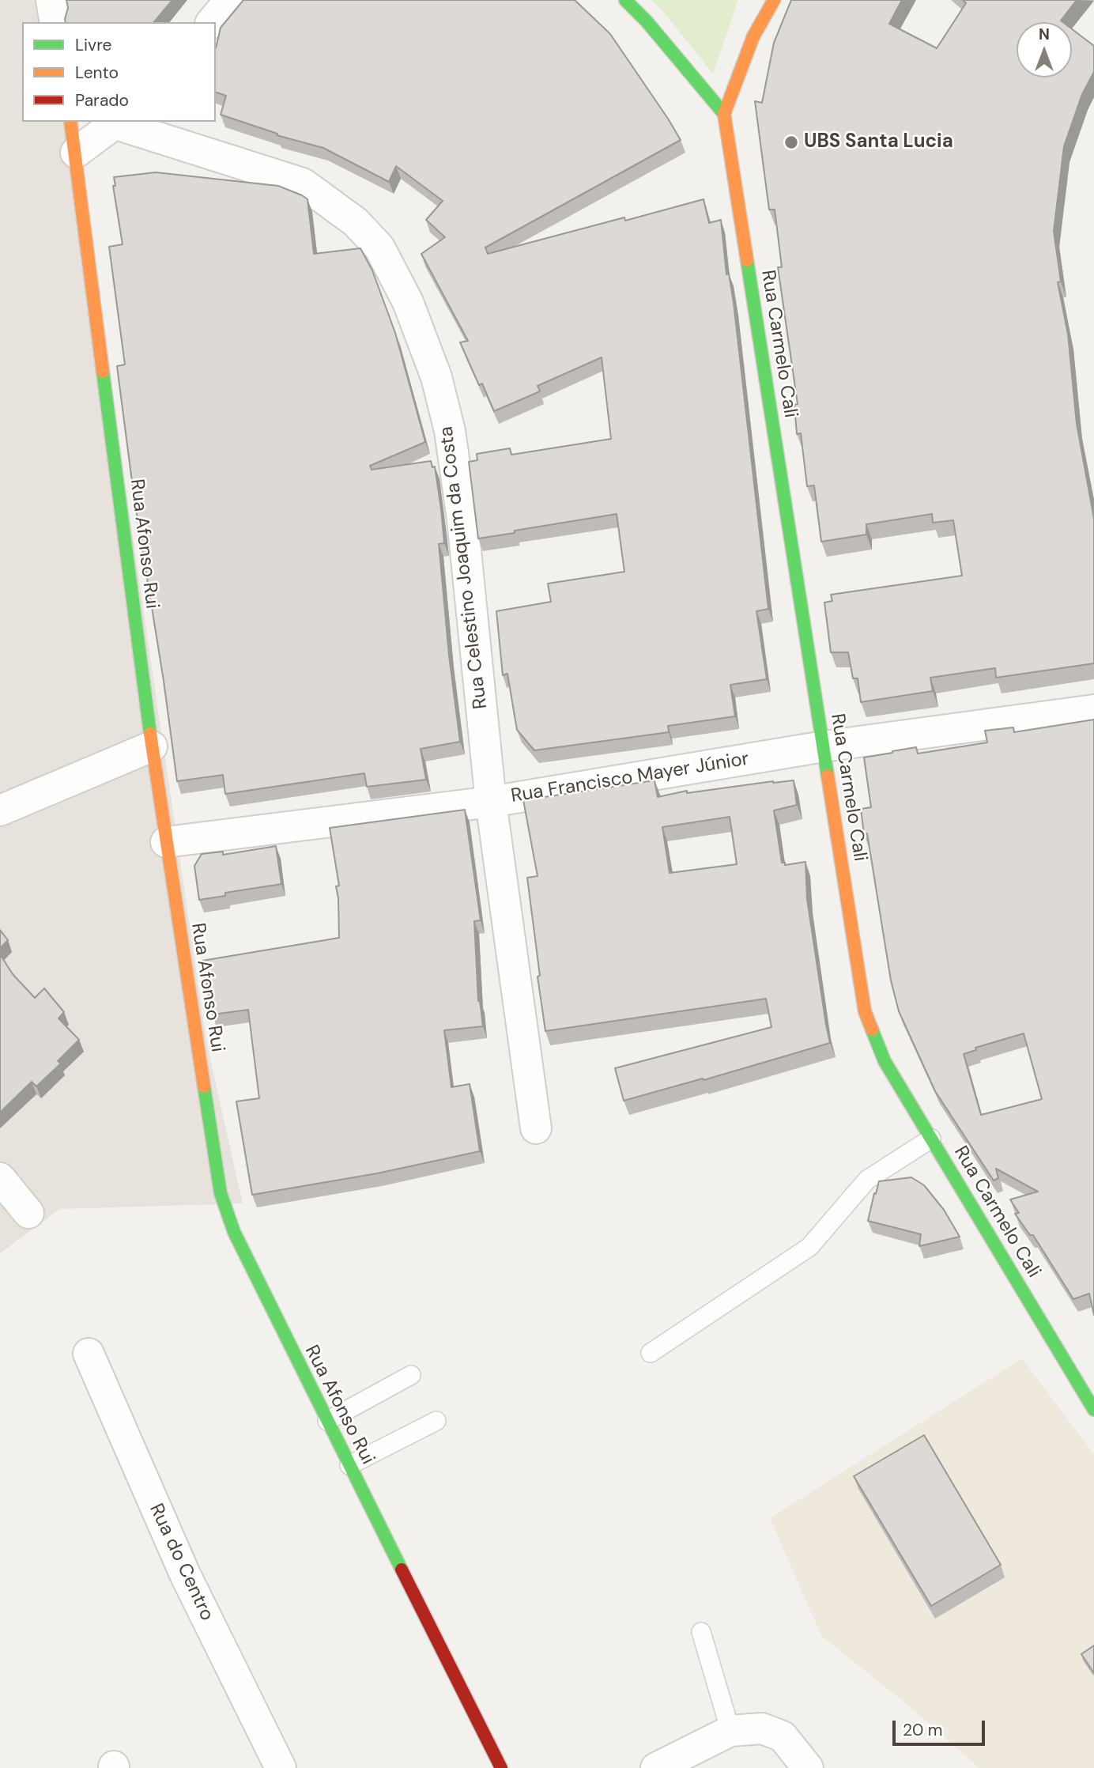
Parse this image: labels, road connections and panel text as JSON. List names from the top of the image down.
{
  "streets": {
    "street": [
      "Rua Carmelo Cali",
      "Rua Afonso Rui",
      "Rua Celestino Joaquim da Costa",
      "Rua Francisco Mayer Júnior",
      "Rua do Centro"
    ]
  },
  "crossings": [
    ["Rua Carmelo Cali", "Rua Francisco Mayer Júnior"],
    ["Rua Afonso Rui", "Rua Francisco Mayer Júnior"],
    ["Rua Celestino Joaquim da Costa", "Rua Francisco Mayer Júnior"]
  ],
  "places": ["UBS Santa Lucia"],
  "legend": ["Livre", "Lento", "Parado"],
  "scale_bar": "20 m",
  "north": "top"
}
